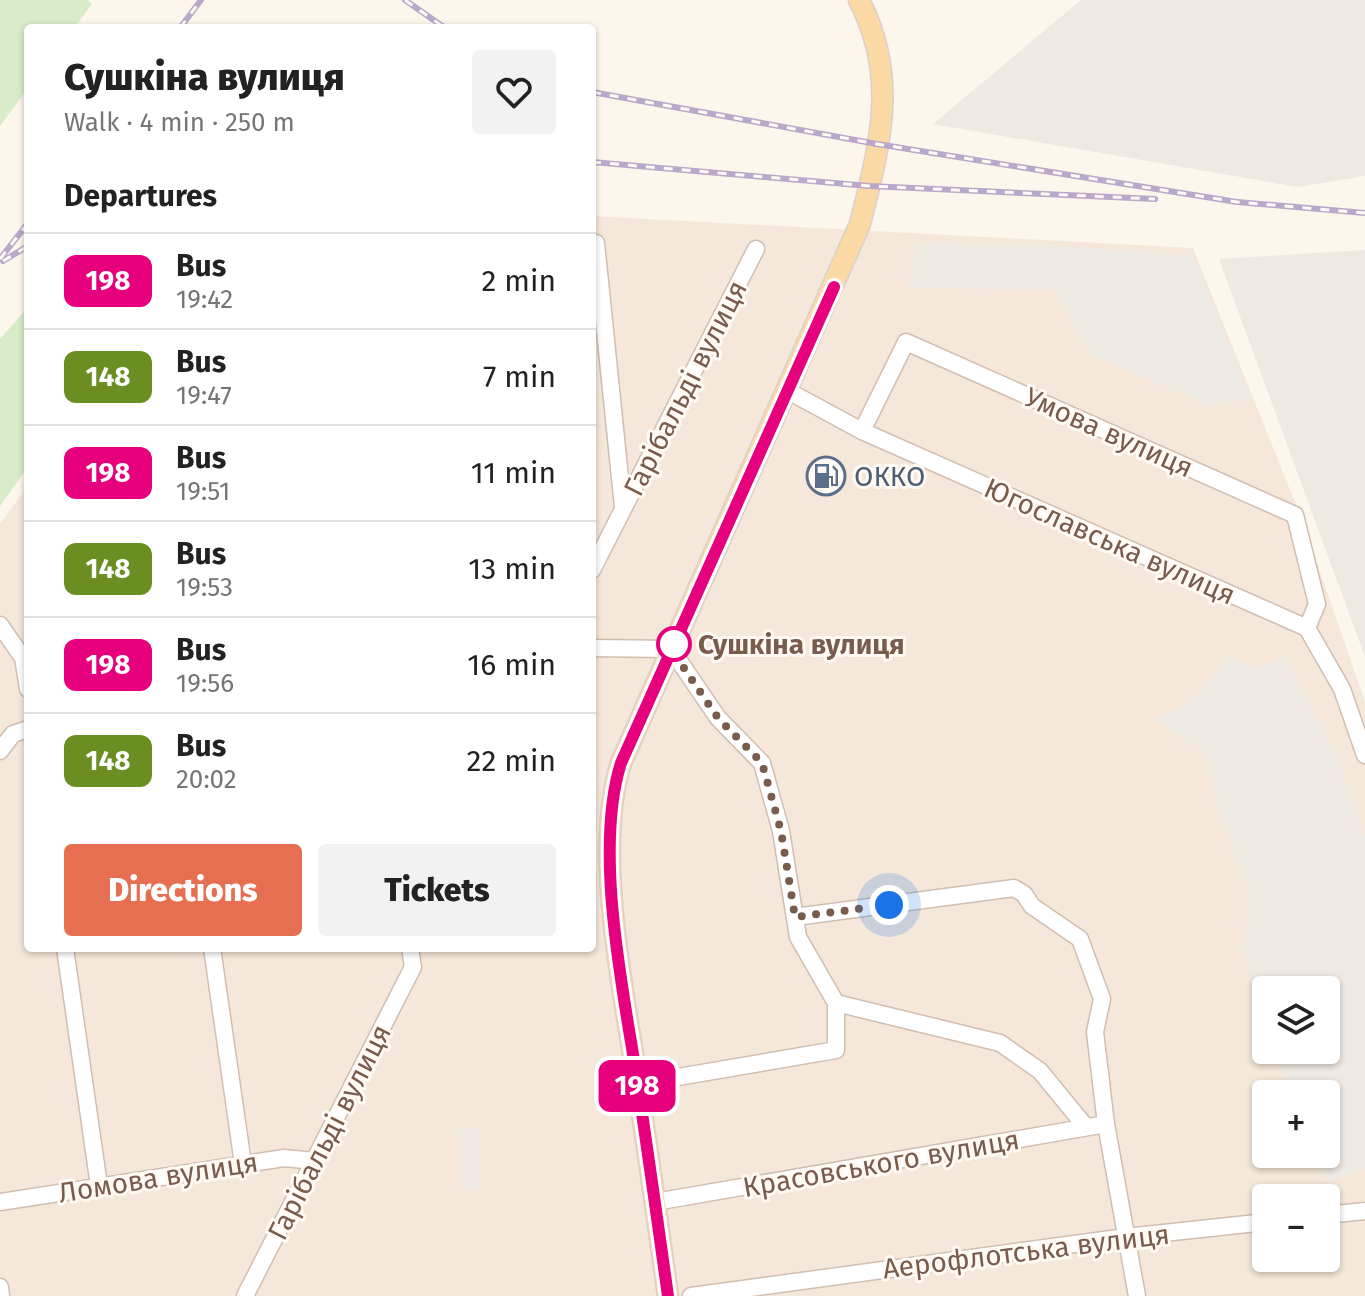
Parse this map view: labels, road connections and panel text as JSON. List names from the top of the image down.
{
  "streets": {
    "street": [
      "Гарібальді вулиця",
      "Умова вулиця",
      "Югославська вулиця",
      "Красовського вулиця",
      "Ломова вулиця",
      "Аерофлотська вулиця"
    ]
  },
  "crossings": [
    ["Гарібальді вулиця", "Ломова вулиця"],
    ["Умова вулиця", "Югославська вулиця"]
  ],
  "places": {
    "fuel station": ["ОККО"],
    "other": ["Сушкіна вулиця"]
  },
  "lines": ["bus line 198"],
  "page": {
    "on_map": "198",
    "heading": [
      ["Сушкіна вулиця", "Walk · 4 min · 250 m"],
      "Departures"
    ],
    "list": [
      {
        "mark": "198",
        "name": "Bus",
        "note": "19:42",
        "value": "2 min"
      },
      {
        "mark": "148",
        "name": "Bus",
        "note": "19:47",
        "value": "7 min"
      },
      {
        "mark": "198",
        "name": "Bus",
        "note": "19:51",
        "value": "11 min"
      },
      {
        "mark": "148",
        "name": "Bus",
        "note": "19:53",
        "value": "13 min"
      },
      {
        "mark": "198",
        "name": "Bus",
        "note": "19:56",
        "value": "16 min"
      },
      {
        "mark": "148",
        "name": "Bus",
        "note": "20:02",
        "value": "22 min"
      }
    ],
    "buttons": ["Directions", "Tickets"],
    "map_buttons": ["+", "−"]
  }
}
